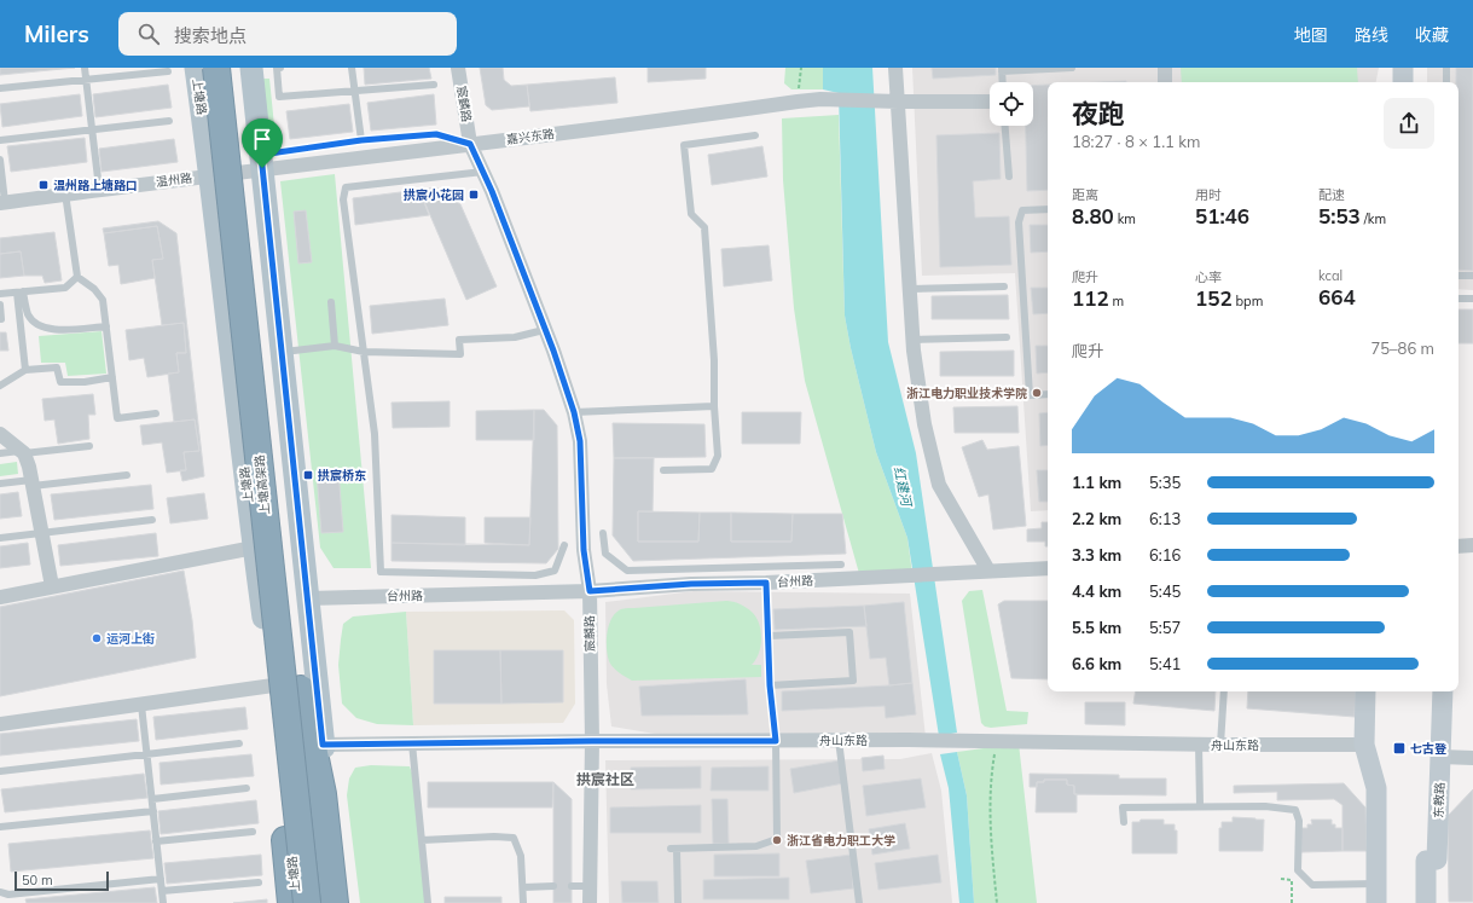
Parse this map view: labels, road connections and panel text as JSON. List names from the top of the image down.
{
  "streets": {
    "highway": ["上塘高架路"],
    "main road": ["上塘路"],
    "street": [
      "宸麟路",
      "嘉兴东路",
      "温州路",
      "台州路",
      "舟山东路",
      "东教路"
    ]
  },
  "crossings": [
    ["上塘路", "温州路"],
    ["上塘路", "上塘高架路"],
    ["宸麟路", "嘉兴东路"],
    ["宸麟路", "台州路"],
    ["宸麟路", "舟山东路"],
    ["嘉兴东路", "温州路"]
  ],
  "districts": ["拱宸社区"],
  "water": ["红建河"],
  "places": {
    "transit": [
      "温州路上塘路口",
      "拱宸小花园",
      "拱宸桥东",
      "七古登"
    ],
    "other": ["浙江电力职业技术学院", "运河上街", "浙江省电力职工大学"]
  },
  "scale_bar": "50 m",
  "page": {
    "header": "Milers",
    "search": "搜索地点",
    "nav": ["地图", "路线", "收藏"],
    "heading": ["夜跑", "18:27 · 8 × 1.1 km"],
    "stats": [
      ["距离", "8.80 km"],
      ["用时", "51:46"],
      ["配速", "5:53 /km"],
      ["爬升", "112 m"],
      ["心率", "152 bpm"],
      ["kcal", "664"]
    ],
    "chart": ["爬升", "75–86 m"],
    "list": [
      {
        "name": "1.1 km",
        "note": "5:35"
      },
      {
        "name": "2.2 km",
        "note": "6:13"
      },
      {
        "name": "3.3 km",
        "note": "6:16"
      },
      {
        "name": "4.4 km",
        "note": "5:45"
      },
      {
        "name": "5.5 km",
        "note": "5:57"
      },
      {
        "name": "6.6 km",
        "note": "5:41"
      }
    ],
    "scale": "50 m"
  }
}
